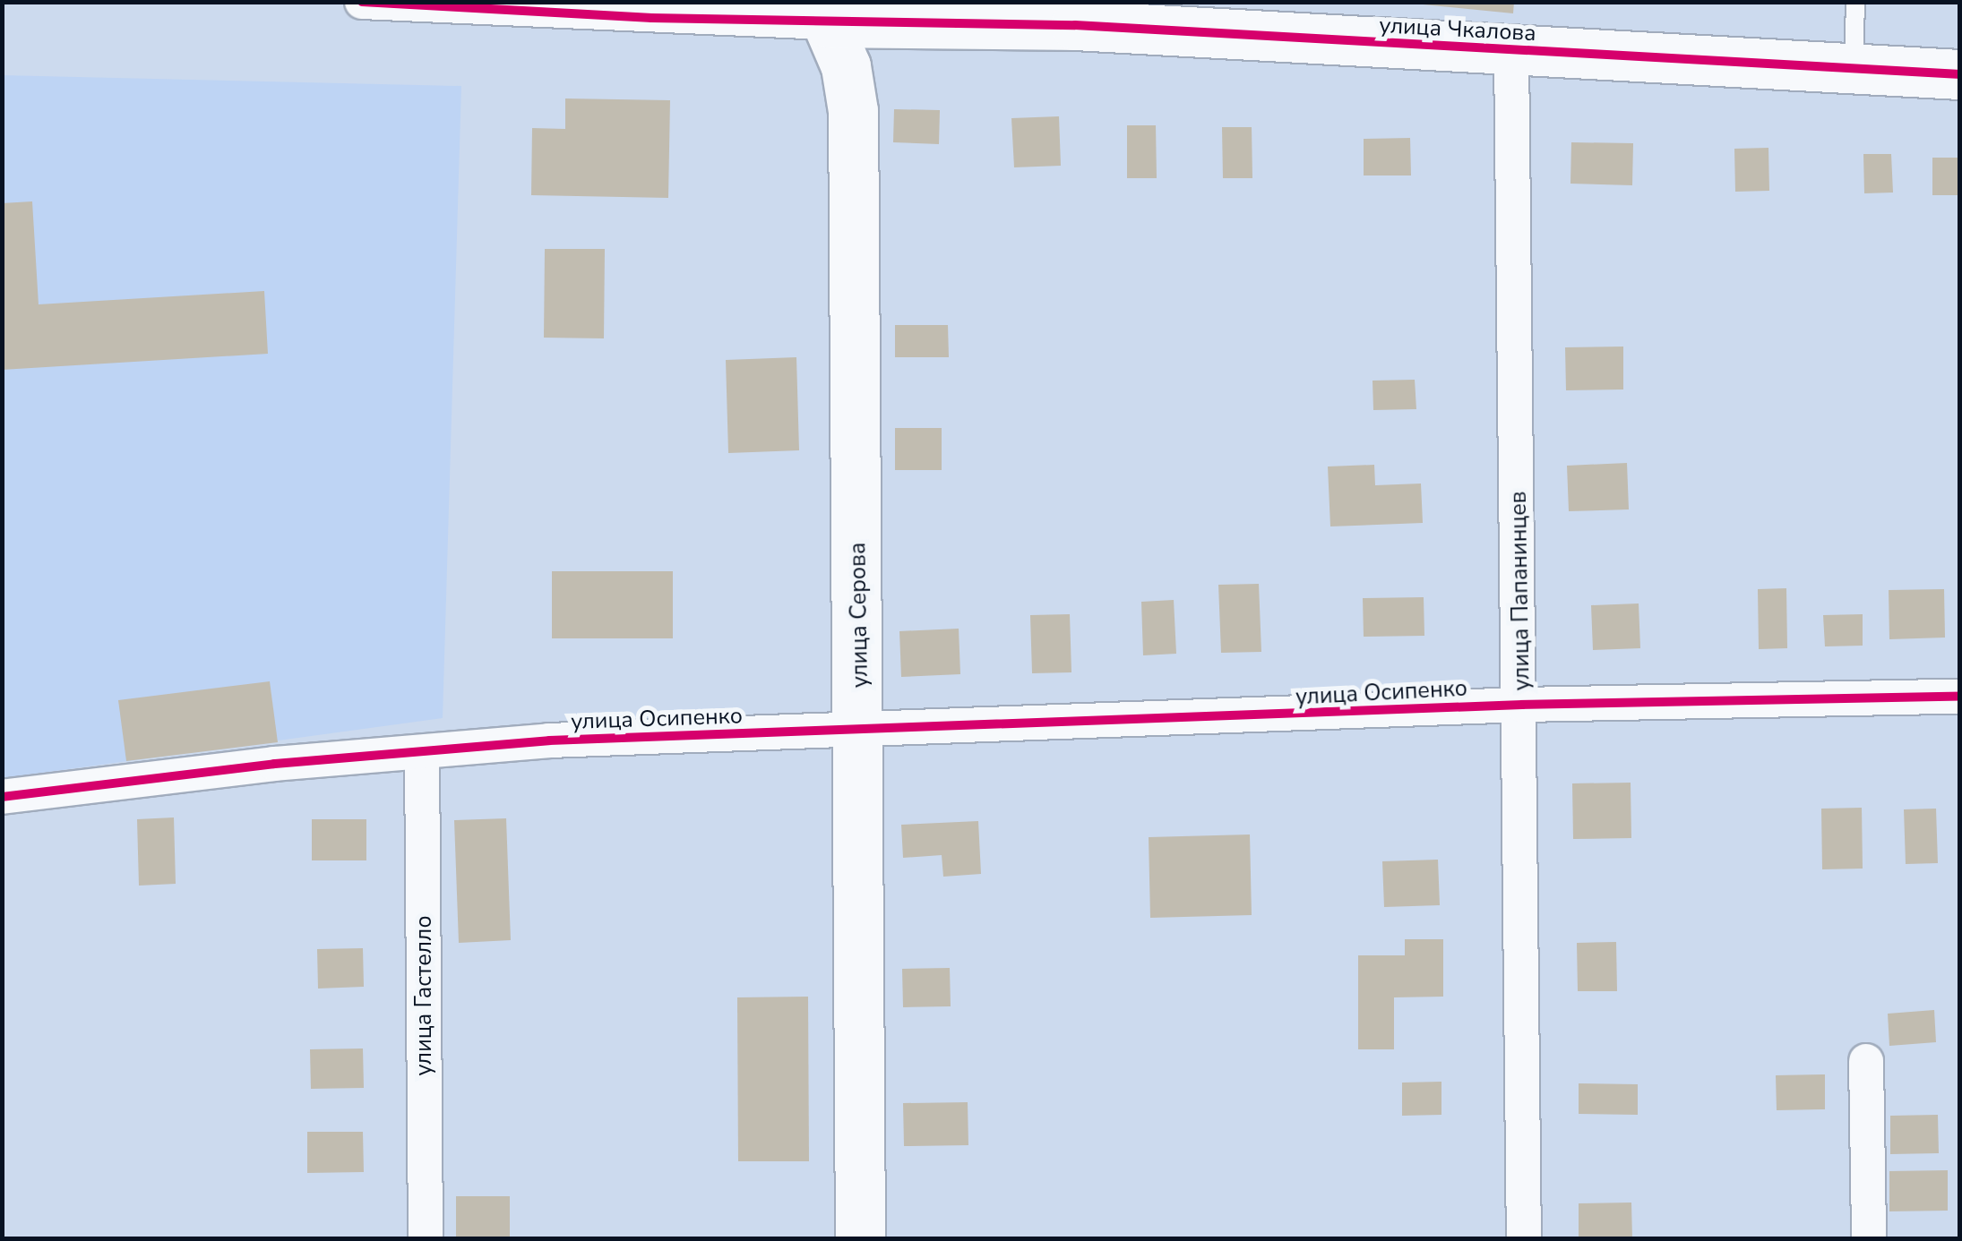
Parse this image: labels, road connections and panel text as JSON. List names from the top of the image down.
{
  "streets": {
    "street": [
      "улица Чкалова",
      "улица Папанинцев",
      "улица Серова",
      "улица Осипенко",
      "улица Гастелло"
    ]
  },
  "crossings": [
    ["улица Чкалова", "улица Папанинцев"],
    ["улица Чкалова", "улица Серова"],
    ["улица Папанинцев", "улица Осипенко"],
    ["улица Серова", "улица Осипенко"],
    ["улица Осипенко", "улица Гастелло"]
  ]
}
